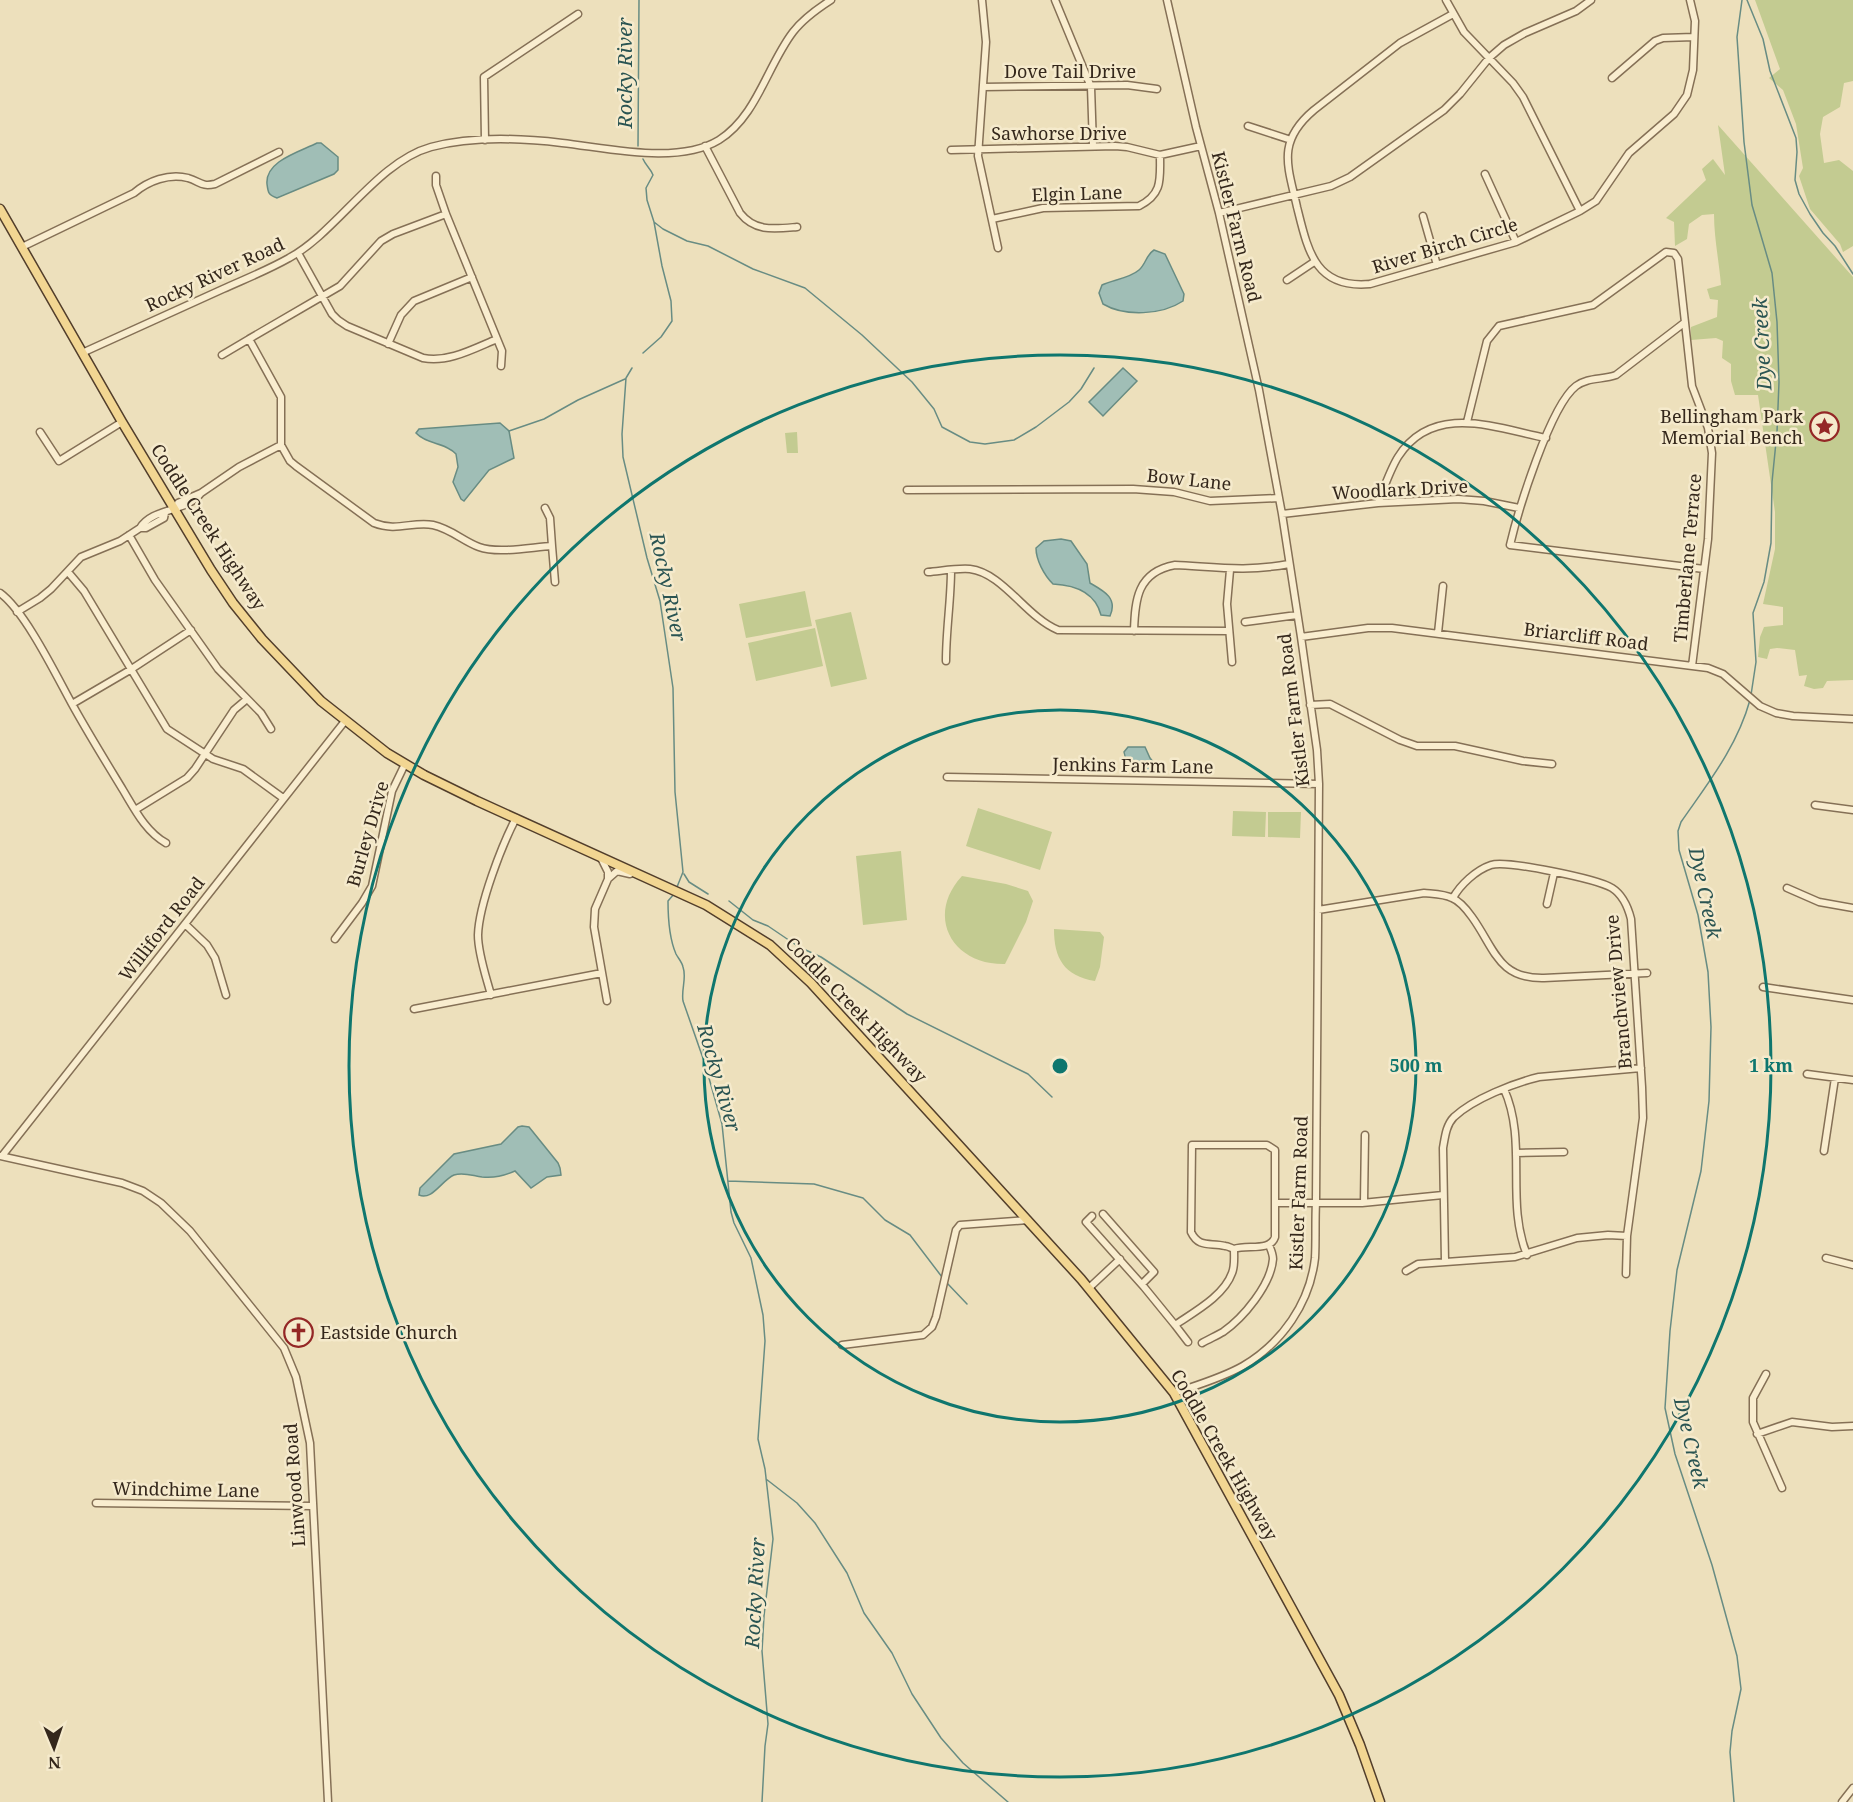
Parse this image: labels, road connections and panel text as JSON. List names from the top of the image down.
{
  "streets": {
    "main road": ["Coddle Creek Highway"],
    "street": [
      "Dove Tail Drive",
      "Sawhorse Drive",
      "Elgin Lane",
      "Kistler Farm Road",
      "River Birch Circle",
      "Rocky River Road",
      "Bow Lane",
      "Woodlark Drive",
      "Timberlane Terrace",
      "Briarcliff Road",
      "Jenkins Farm Lane",
      "Burley Drive",
      "Williford Road",
      "Branchview Drive",
      "Linwood Road",
      "Windchime Lane"
    ]
  },
  "crossings": [
    ["Sawhorse Drive", "Elgin Lane"],
    ["Sawhorse Drive", "Kistler Farm Road"],
    ["Kistler Farm Road", "Bow Lane"],
    ["Kistler Farm Road", "Woodlark Drive"],
    ["Kistler Farm Road", "Coddle Creek Highway"],
    ["Kistler Farm Road", "Briarcliff Road"],
    ["Kistler Farm Road", "Jenkins Farm Lane"],
    ["Rocky River Road", "Coddle Creek Highway"],
    ["Coddle Creek Highway", "Burley Drive"],
    ["Coddle Creek Highway", "Williford Road"],
    ["Timberlane Terrace", "Briarcliff Road"],
    ["Williford Road", "Linwood Road"],
    ["Linwood Road", "Windchime Lane"]
  ],
  "water": ["Rocky River", "Dye Creek"],
  "places": {
    "place": ["Bellingham Park Memorial Bench"],
    "church": ["Eastside Church"]
  },
  "north": "bottom",
  "rings": ["500 m", "1 km"]
}
